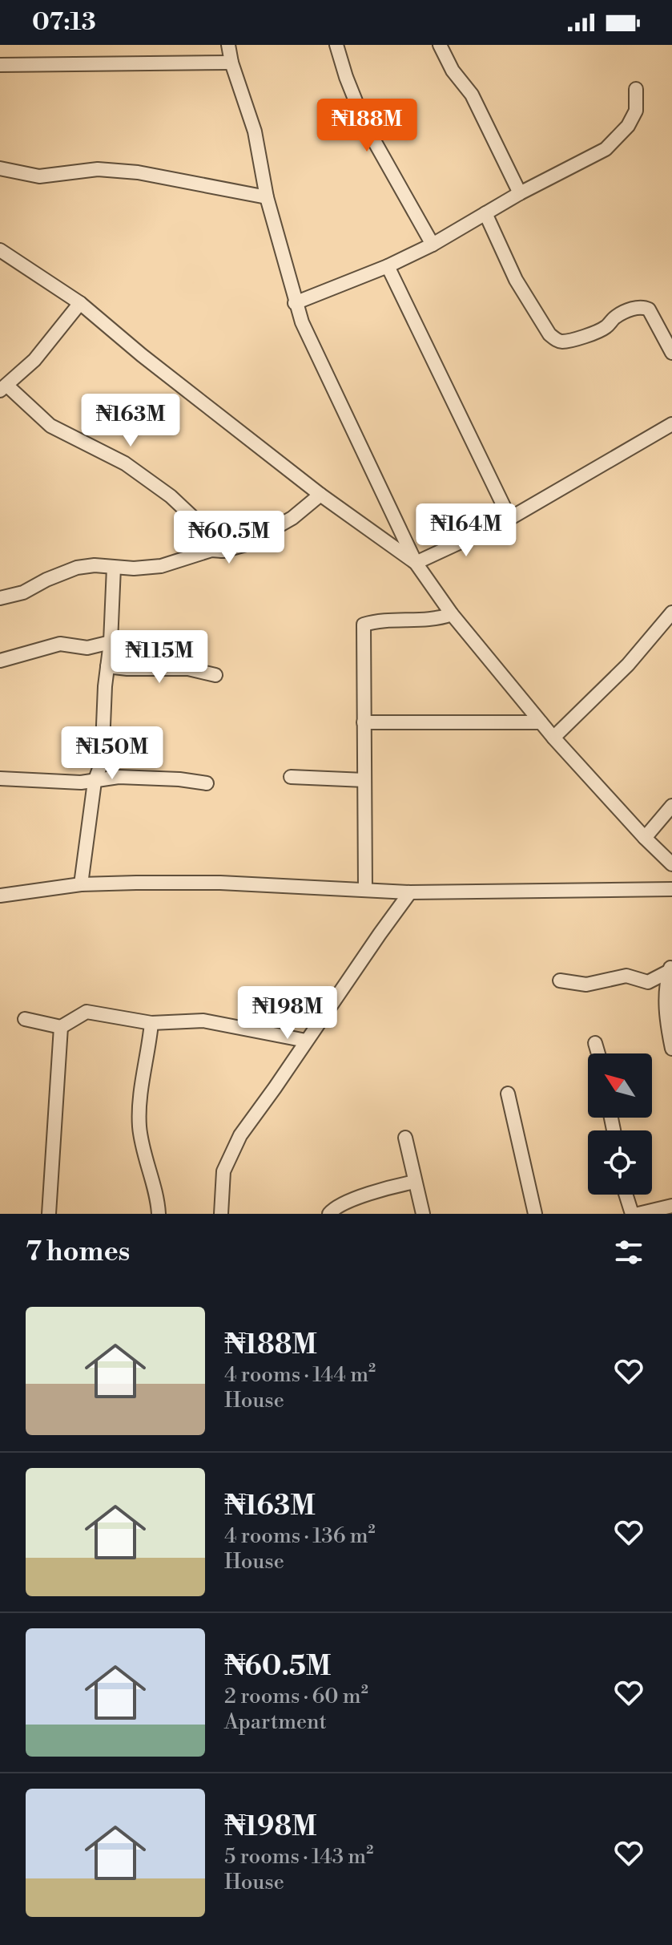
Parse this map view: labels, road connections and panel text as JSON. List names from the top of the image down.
{
  "north": "top left",
  "page": {
    "status": "07:13",
    "price": [
      "₦188M",
      "₦163M",
      "₦164M",
      "₦60.5M",
      "₦115M",
      "₦150M",
      "₦198M"
    ],
    "heading": "7 homes",
    "list": [
      {
        "name": "₦188M",
        "note": "4 rooms · 144 m² · House"
      },
      {
        "name": "₦163M",
        "note": "4 rooms · 136 m² · House"
      },
      {
        "name": "₦60.5M",
        "note": "2 rooms · 60 m² · Apartment"
      },
      {
        "name": "₦198M",
        "note": "5 rooms · 143 m² · House"
      }
    ]
  }
}
